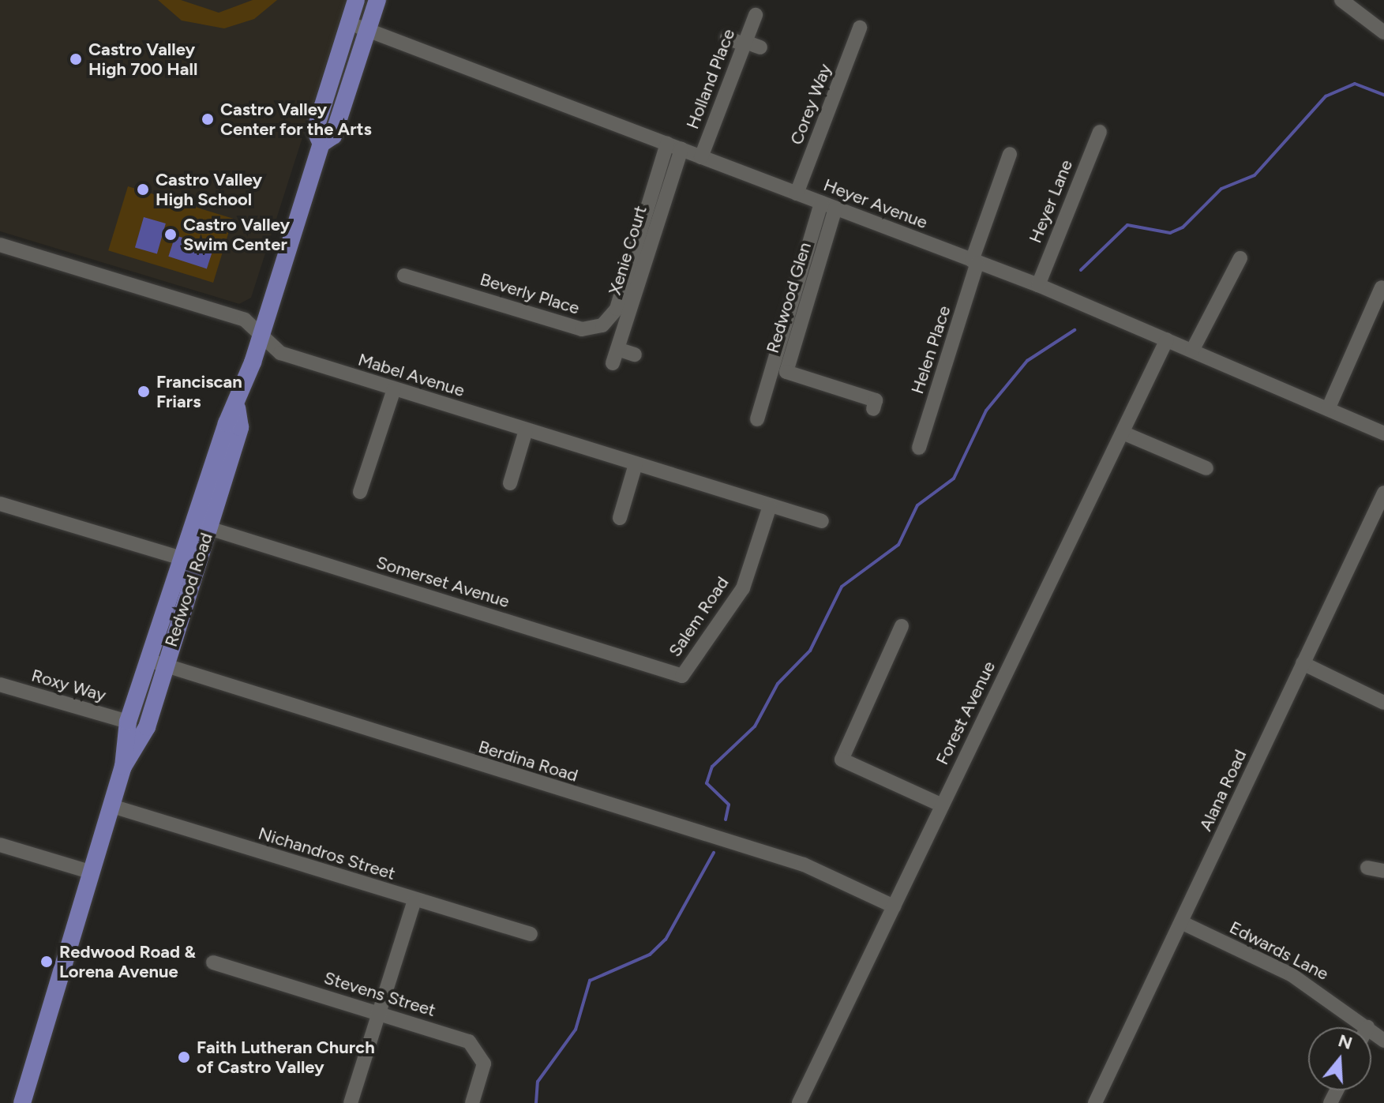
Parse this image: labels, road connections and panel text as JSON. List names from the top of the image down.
{
  "streets": {
    "main road": ["Redwood Road"],
    "street": [
      "Holland Place",
      "Corey Way",
      "Heyer Lane",
      "Heyer Avenue",
      "Xenie Court",
      "Beverly Place",
      "Redwood Glen",
      "Helen Place",
      "Mabel Avenue",
      "Somerset Avenue",
      "Salem Road",
      "Roxy Way",
      "Forest Avenue",
      "Berdina Road",
      "Alana Road",
      "Nichandros Street",
      "Edwards Lane",
      "Stevens Street"
    ]
  },
  "crossings": [
    ["Holland Place", "Heyer Avenue"],
    ["Corey Way", "Heyer Avenue"],
    ["Heyer Lane", "Heyer Avenue"],
    ["Heyer Avenue", "Xenie Court"],
    ["Heyer Avenue", "Beverly Place"],
    ["Heyer Avenue", "Redwood Glen"],
    ["Heyer Avenue", "Helen Place"],
    ["Heyer Avenue", "Redwood Road"],
    ["Heyer Avenue", "Forest Avenue"],
    ["Xenie Court", "Beverly Place"],
    ["Mabel Avenue", "Redwood Road"],
    ["Mabel Avenue", "Salem Road"],
    ["Somerset Avenue", "Redwood Road"],
    ["Somerset Avenue", "Salem Road"],
    ["Redwood Road", "Roxy Way"],
    ["Redwood Road", "Berdina Road"],
    ["Redwood Road", "Nichandros Street"],
    ["Forest Avenue", "Berdina Road"],
    ["Alana Road", "Edwards Lane"]
  ],
  "places": [
    "Castro Valley High 700 Hall",
    "Castro Valley Center for the Arts",
    "Castro Valley High School",
    "Castro Valley Swim Center",
    "Franciscan Friars",
    "Redwood Road & Lorena Avenue",
    "Faith Lutheran Church of Castro Valley"
  ],
  "north": "top"
}
